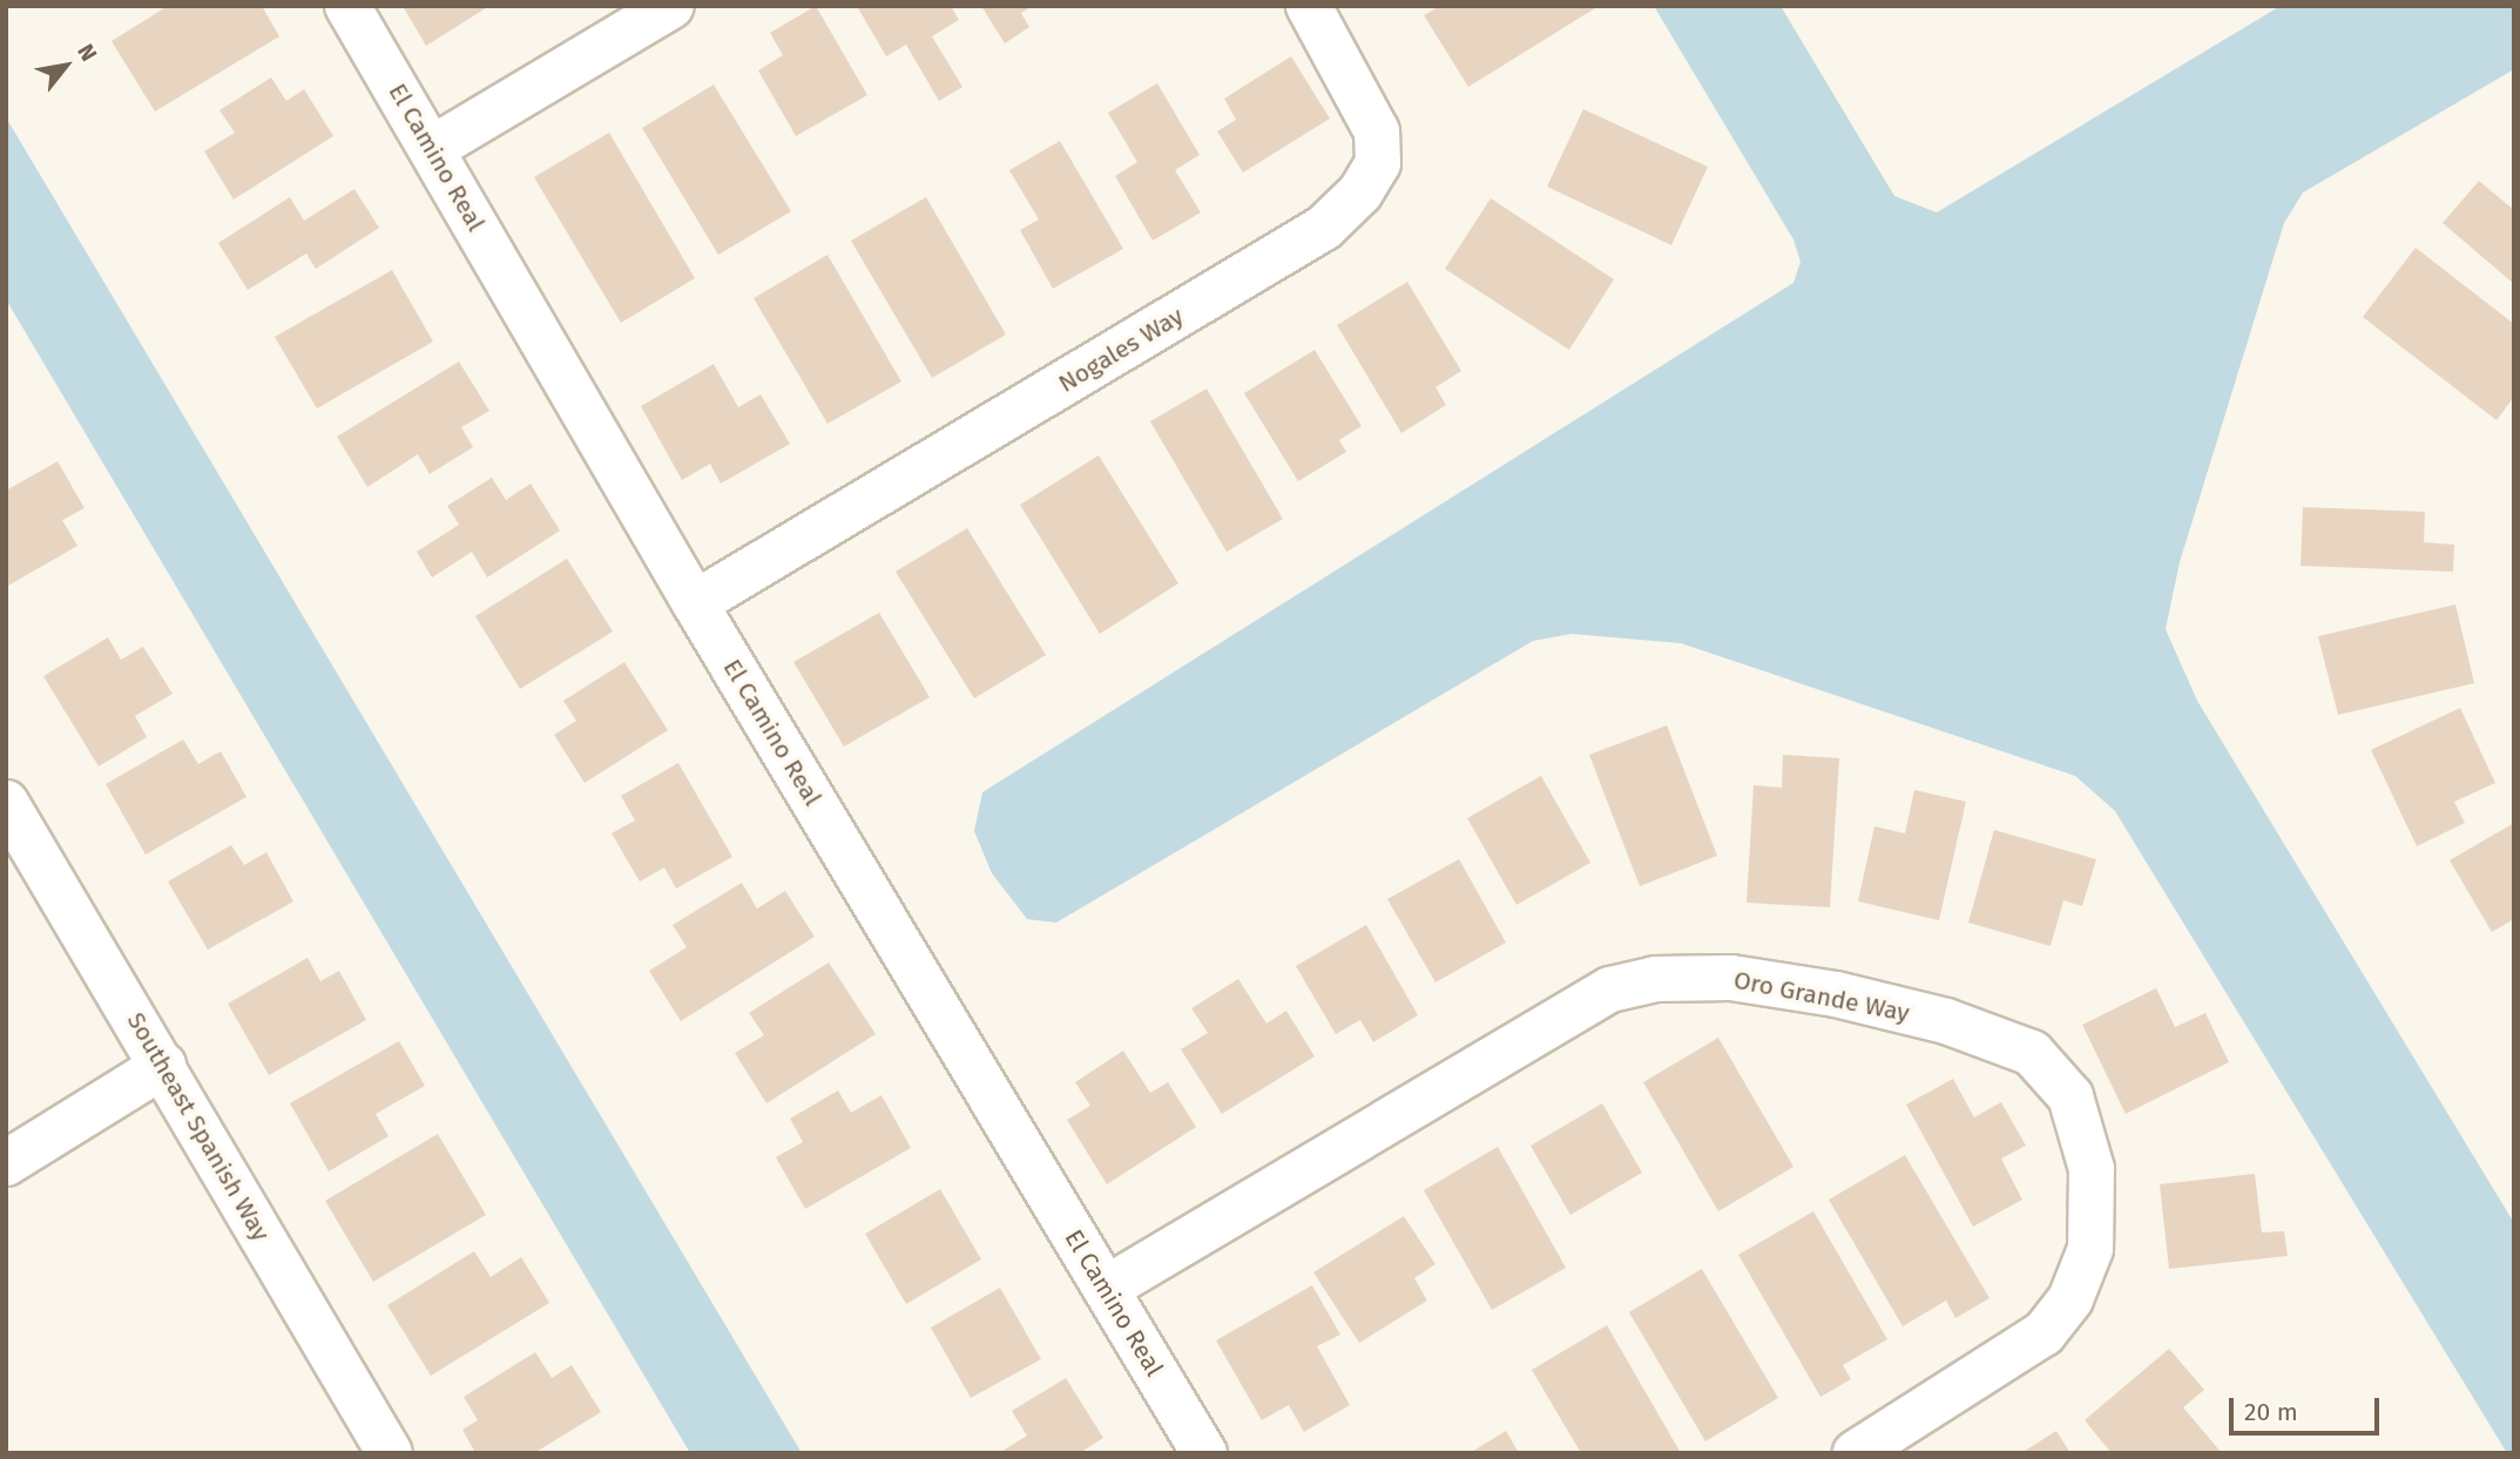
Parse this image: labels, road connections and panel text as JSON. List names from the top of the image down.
{
  "streets": {
    "street": [
      "El Camino Real",
      "Nogales Way",
      "Oro Grande Way",
      "Southeast Spanish Way"
    ]
  },
  "crossings": [
    ["El Camino Real", "Nogales Way"],
    ["El Camino Real", "Oro Grande Way"]
  ],
  "scale_bar": "20 m",
  "north": "top right"
}
